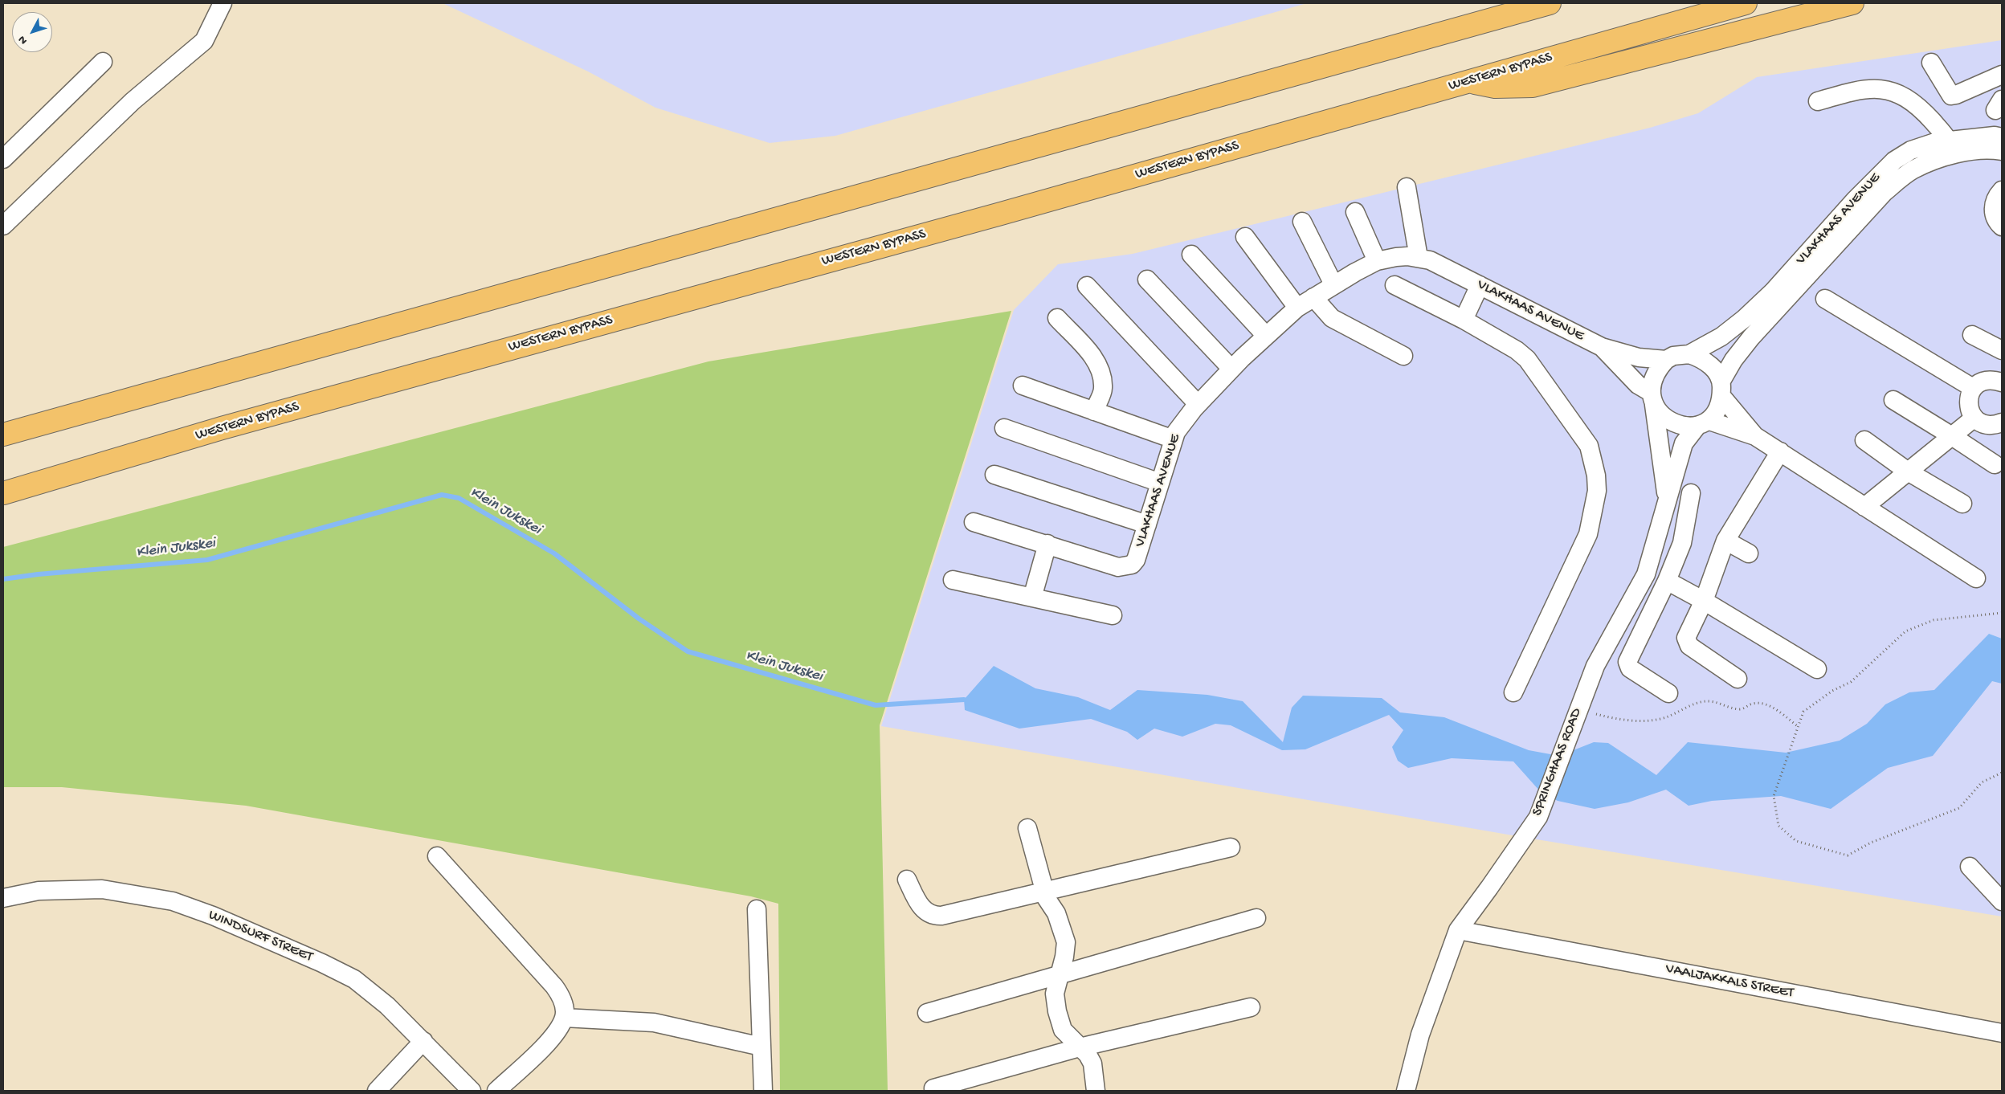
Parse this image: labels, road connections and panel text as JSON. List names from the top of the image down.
{
  "streets": {
    "highway": ["WESTERN BYPASS"],
    "street": [
      "VLAKHAAS AVENUE",
      "SPRINGHAAS ROAD",
      "WINDSURF STREET",
      "VAALJAKKALS STREET"
    ]
  },
  "crossings": [
    ["VLAKHAAS AVENUE", "SPRINGHAAS ROAD"],
    ["SPRINGHAAS ROAD", "VAALJAKKALS STREET"]
  ],
  "water": ["Klein Jukskei"],
  "north": "bottom left"
}
